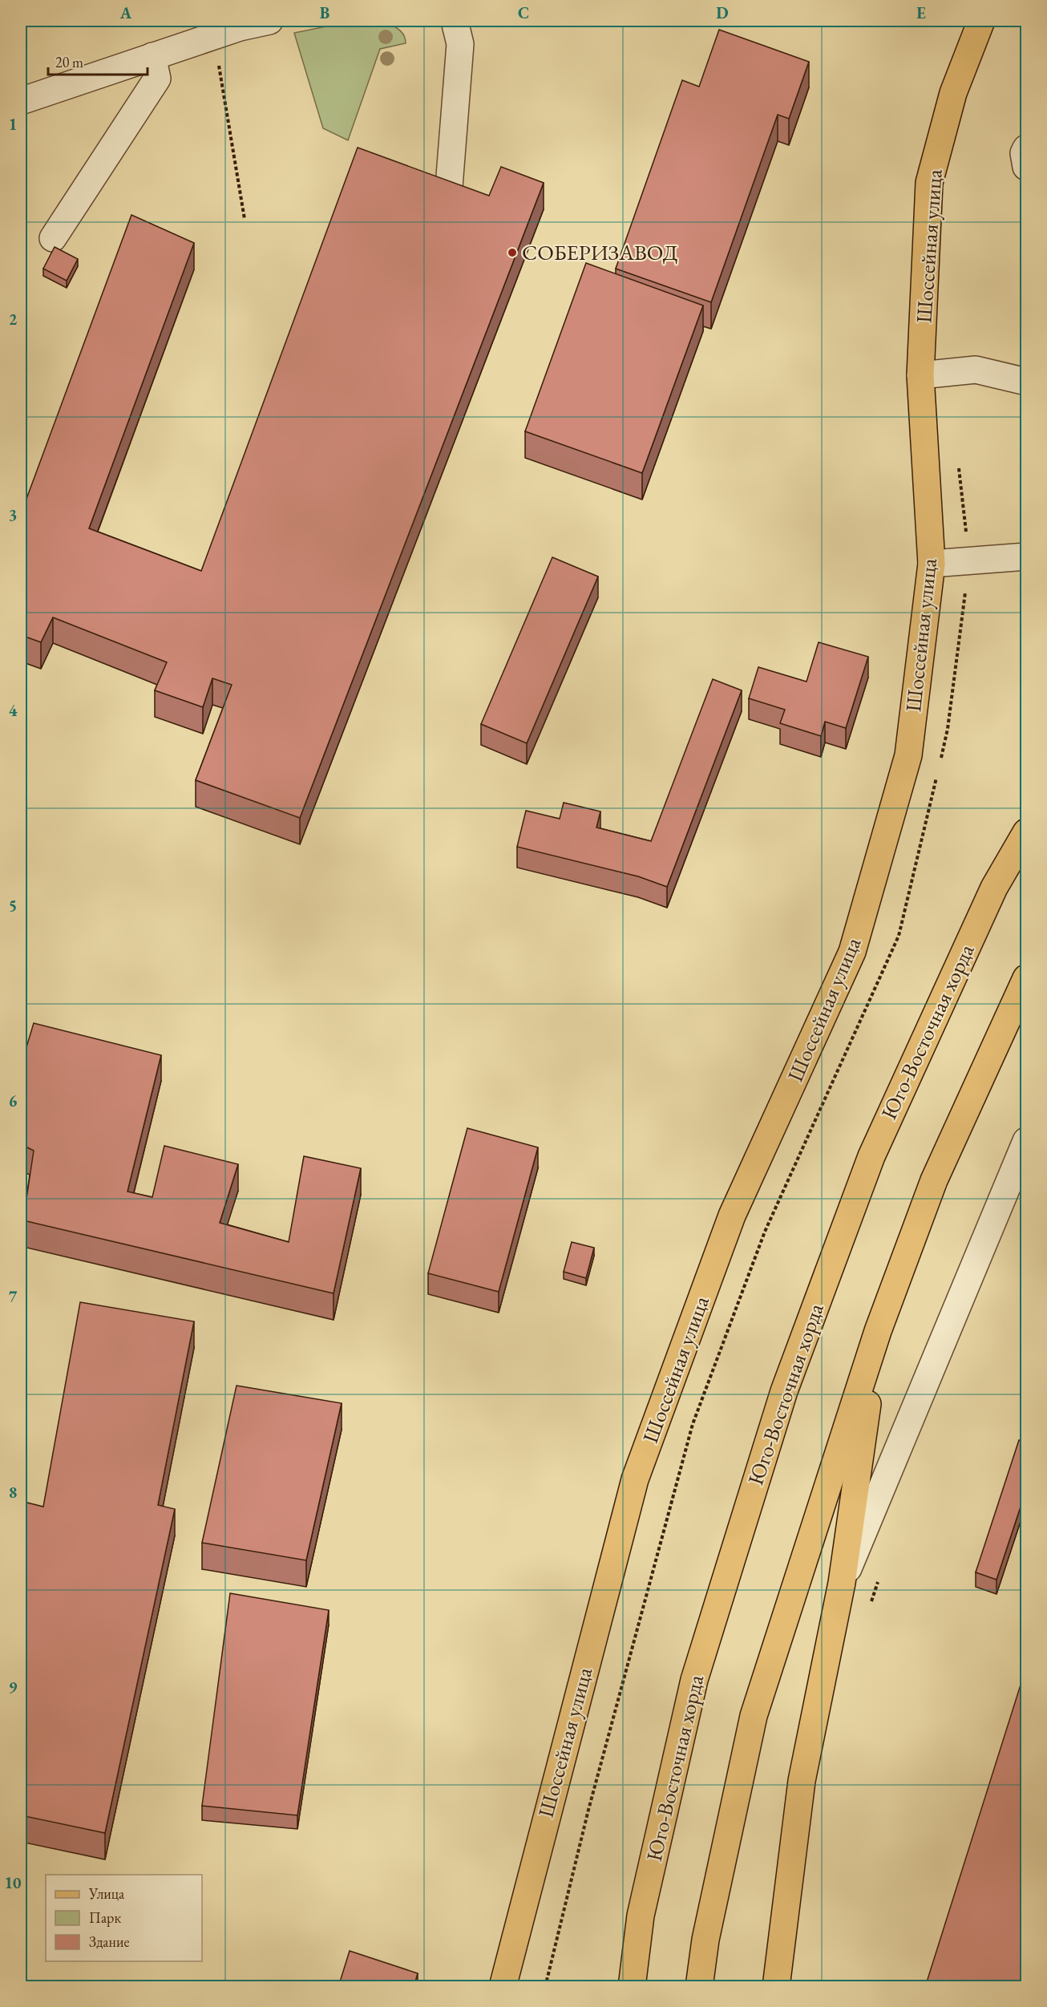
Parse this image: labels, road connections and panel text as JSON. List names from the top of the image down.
{
  "streets": {
    "main road": ["Шоссейная улица", "Юго-Восточная хорда"]
  },
  "places": ["СОБЕРИЗАВОД"],
  "legend": ["Улица", "Парк", "Здание"],
  "scale_bar": "20 m",
  "grid": {
    "columns": [
      "A",
      "B",
      "C",
      "D",
      "E"
    ],
    "rows": [
      "1",
      "2",
      "3",
      "4",
      "5",
      "6",
      "7",
      "8",
      "9",
      "10"
    ]
  }
}
